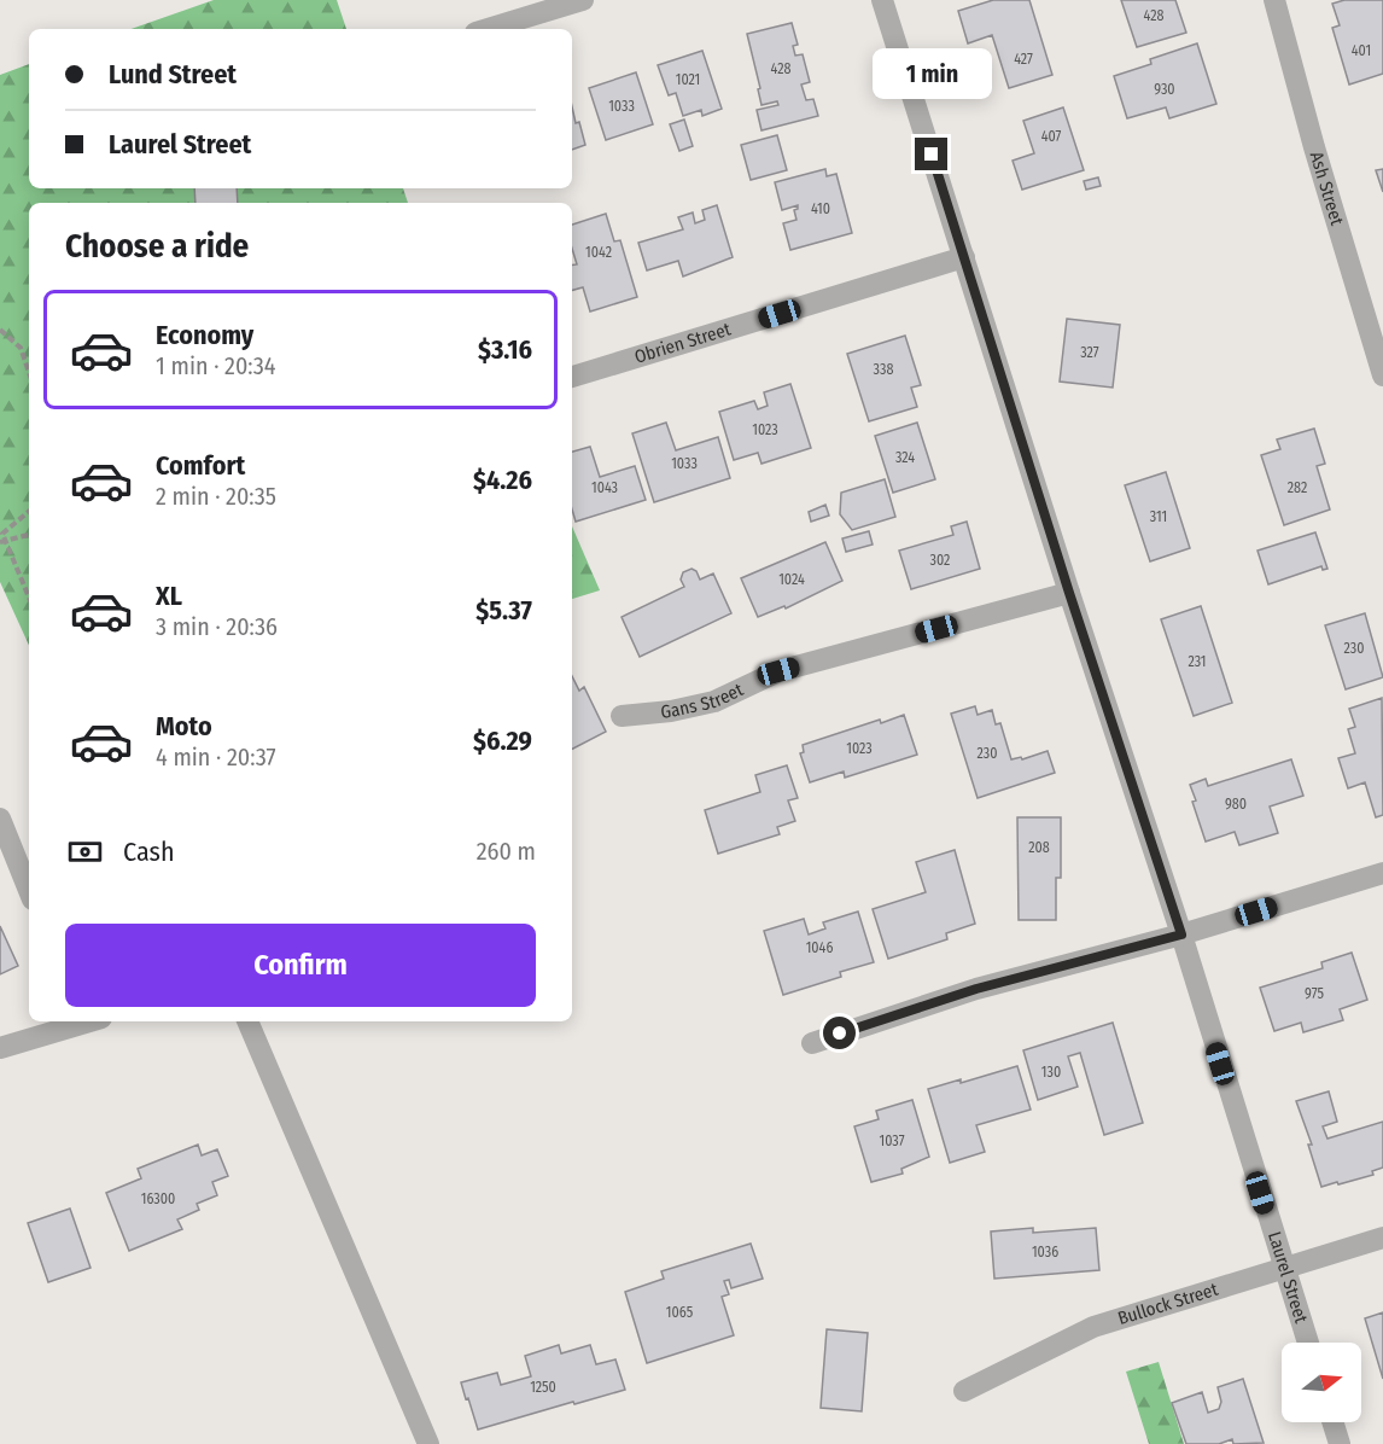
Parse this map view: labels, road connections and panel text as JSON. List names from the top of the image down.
{
  "streets": {
    "street": [
      "Ash Street",
      "Obrien Street",
      "Gans Street",
      "Laurel Street",
      "Bullock Street"
    ]
  },
  "crossings": [
    ["Obrien Street", "Laurel Street"],
    ["Gans Street", "Laurel Street"],
    ["Laurel Street", "Bullock Street"]
  ],
  "house_numbers": [
    "428",
    "401",
    "427",
    "428",
    "1021",
    "930",
    "1033",
    "407",
    "410",
    "1042",
    "327",
    "338",
    "1023",
    "324",
    "1033",
    "1043",
    "282",
    "311",
    "302",
    "1024",
    "230",
    "231",
    "1023",
    "230",
    "980",
    "208",
    "1046",
    "975",
    "130",
    "1037",
    "16300",
    "1036",
    "1065",
    "1250"
  ],
  "north": "right",
  "page": {
    "banner": ["Lund Street", "Laurel Street"],
    "bubble": "1 min",
    "heading": "Choose a ride",
    "list": [
      {
        "name": "Economy",
        "note": "1 min · 20:34",
        "value": "$3.16"
      },
      {
        "name": "Comfort",
        "note": "2 min · 20:35",
        "value": "$4.26"
      },
      {
        "name": "XL",
        "note": "3 min · 20:36",
        "value": "$5.37"
      },
      {
        "name": "Moto",
        "note": "4 min · 20:37",
        "value": "$6.29"
      }
    ],
    "pay": ["Cash", "260 m"],
    "buttons": "Confirm"
  }
}
